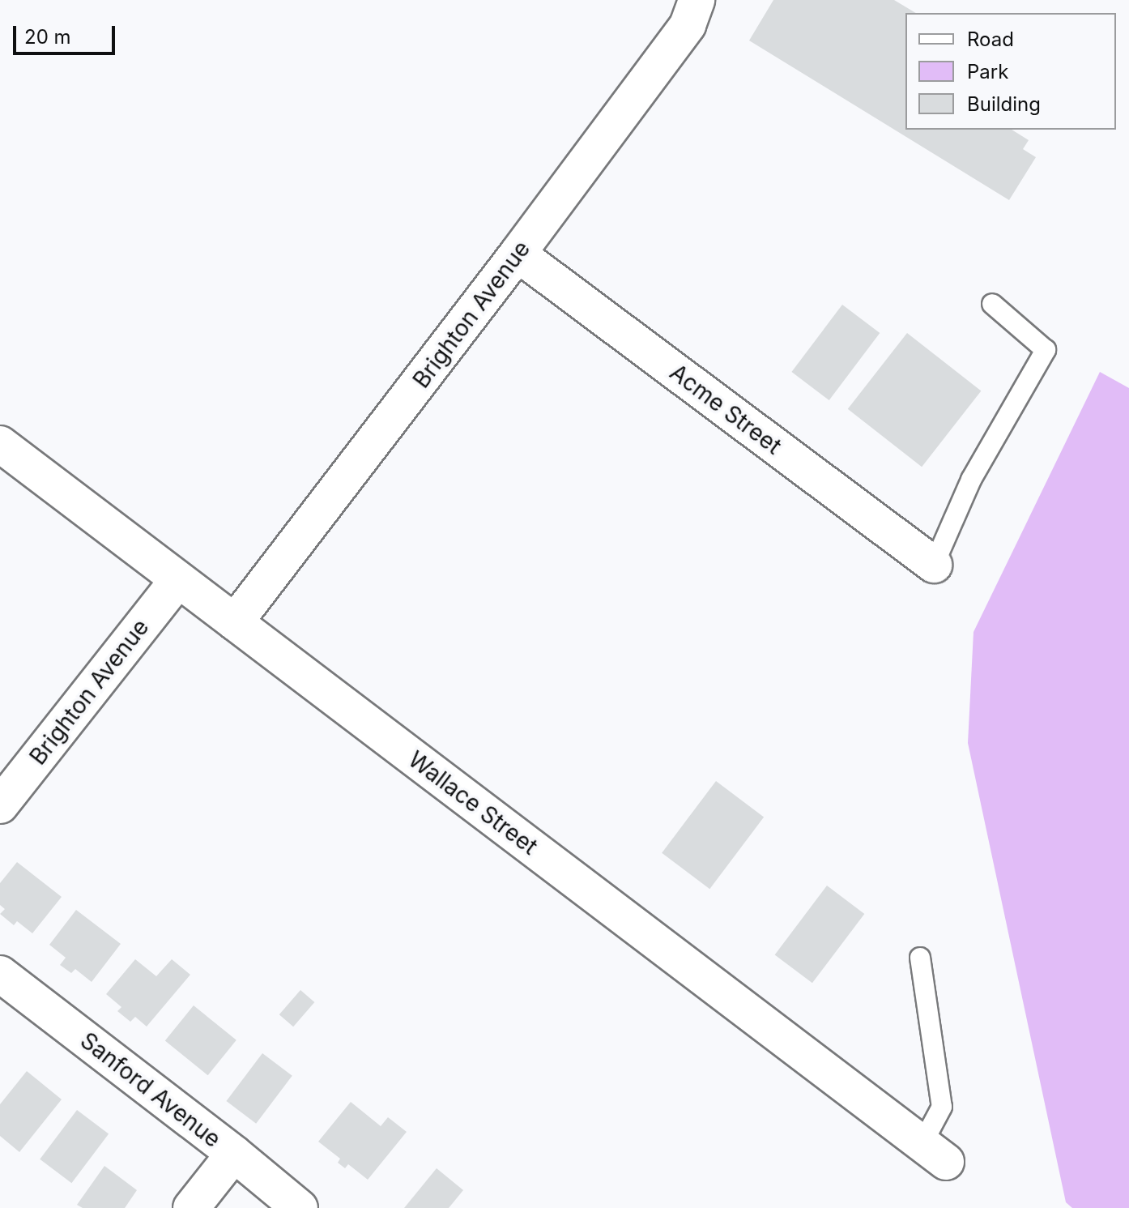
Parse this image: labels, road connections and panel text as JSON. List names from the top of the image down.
{
  "streets": {
    "street": [
      "Brighton Avenue",
      "Acme Street",
      "Wallace Street",
      "Sanford Avenue"
    ]
  },
  "crossings": [
    ["Brighton Avenue", "Acme Street"],
    ["Brighton Avenue", "Wallace Street"]
  ],
  "legend": ["Road", "Park", "Building"],
  "scale_bar": "20 m"
}
